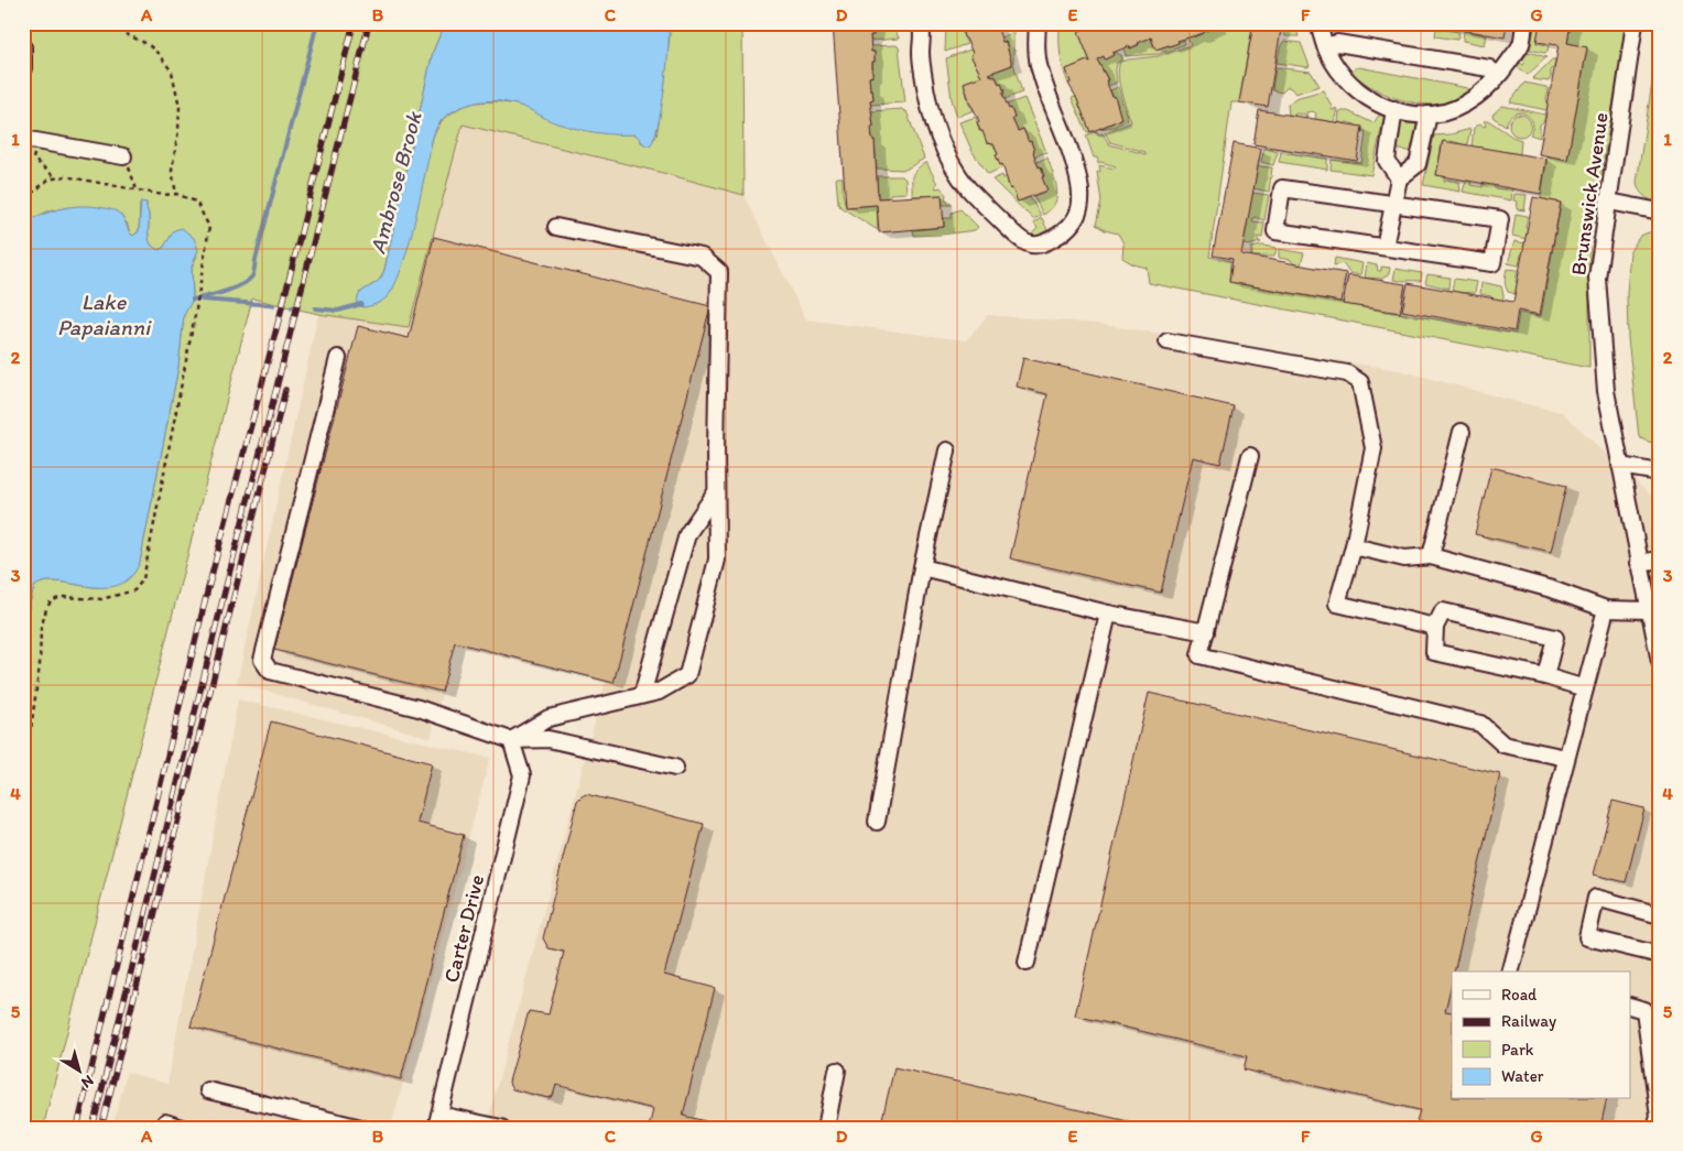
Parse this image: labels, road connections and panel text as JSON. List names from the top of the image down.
{
  "streets": {
    "street": ["Brunswick Avenue", "Carter Drive"]
  },
  "water": ["Ambrose Brook", "Lake Papaianni"],
  "legend": [
    "Road",
    "Railway",
    "Park",
    "Water"
  ],
  "north": "bottom right",
  "grid": {
    "columns": [
      "A",
      "B",
      "C",
      "D",
      "E",
      "F",
      "G"
    ],
    "rows": [
      "1",
      "2",
      "3",
      "4",
      "5"
    ]
  }
}
